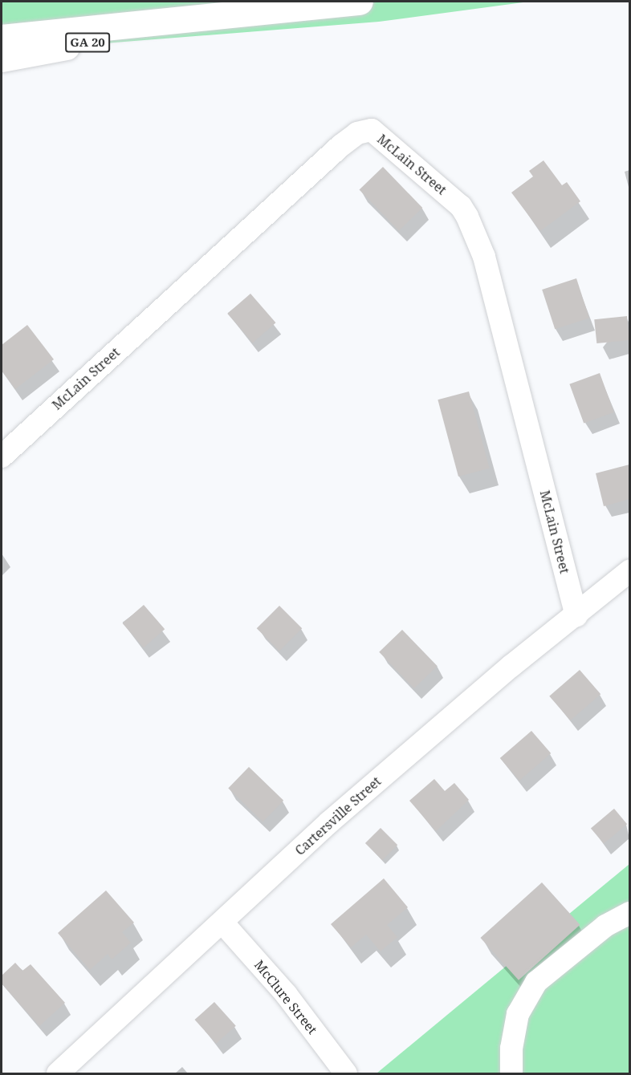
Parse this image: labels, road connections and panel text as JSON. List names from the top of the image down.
{
  "streets": {
    "highway": ["GA 20"],
    "street": ["McLain Street", "Cartersville Street", "McClure Street"]
  },
  "crossings": [
    ["McLain Street", "Cartersville Street"],
    ["Cartersville Street", "McClure Street"]
  ]
}
